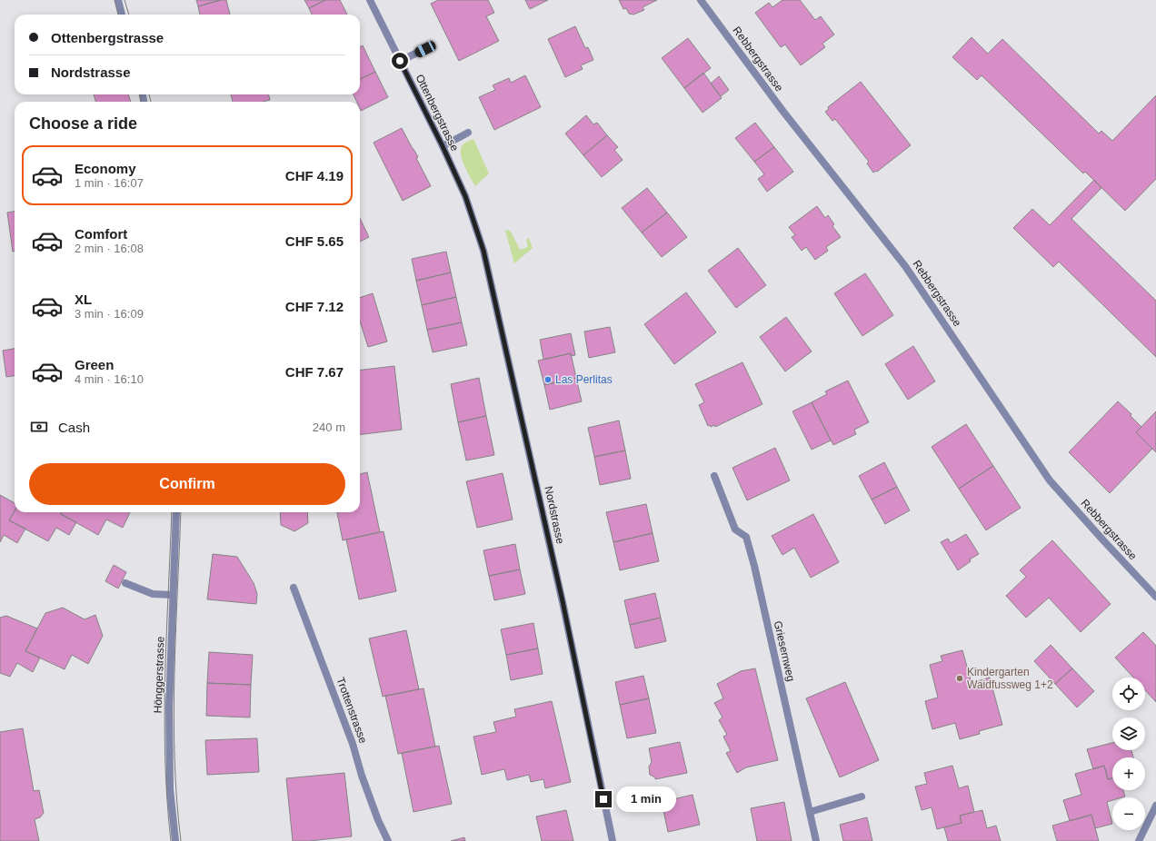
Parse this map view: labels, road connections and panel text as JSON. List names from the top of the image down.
{
  "streets": {
    "street": [
      "Rebbergstrasse",
      "Ottenbergstrasse",
      "Nordstrasse",
      "Griesernweg",
      "Hönggerstrasse",
      "Trottenstrasse"
    ]
  },
  "crossings": [
    ["Ottenbergstrasse", "Nordstrasse"]
  ],
  "places": ["Las Perlitas", "Kindergarten Waidfussweg 1+2"],
  "page": {
    "banner": ["Ottenbergstrasse", "Nordstrasse"],
    "heading": "Choose a ride",
    "list": [
      {
        "name": "Economy",
        "note": "1 min · 16:07",
        "value": "CHF 4.19"
      },
      {
        "name": "Comfort",
        "note": "2 min · 16:08",
        "value": "CHF 5.65"
      },
      {
        "name": "XL",
        "note": "3 min · 16:09",
        "value": "CHF 7.12"
      },
      {
        "name": "Green",
        "note": "4 min · 16:10",
        "value": "CHF 7.67"
      }
    ],
    "pay": ["Cash", "240 m"],
    "buttons": "Confirm",
    "map_buttons": ["+", "−"],
    "bubble": "1 min"
  }
}
